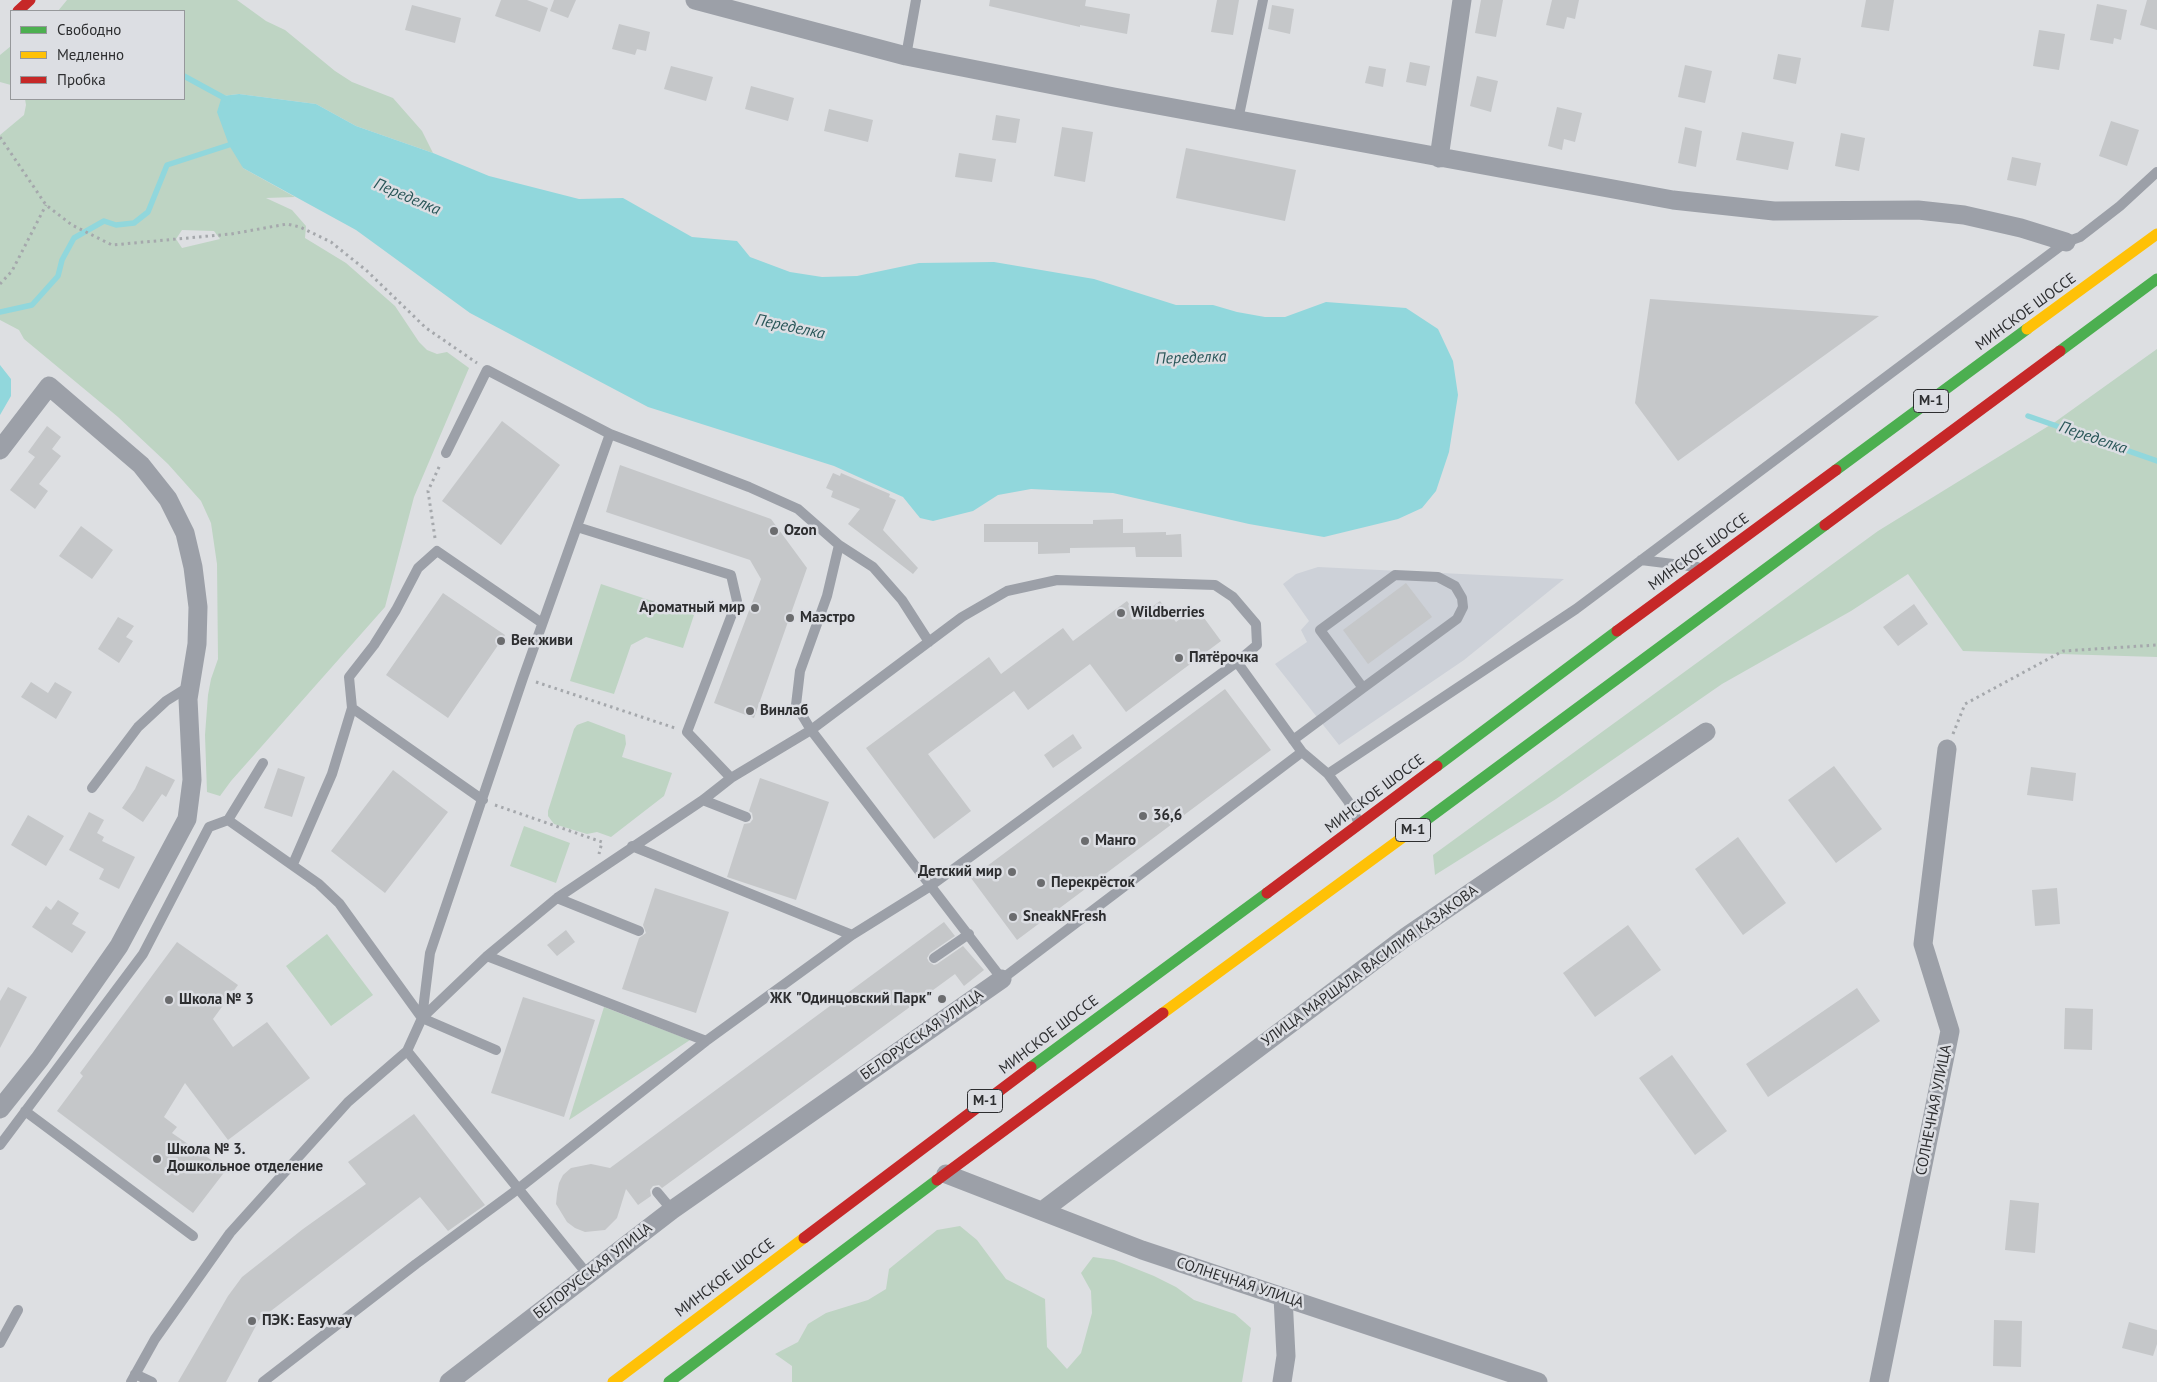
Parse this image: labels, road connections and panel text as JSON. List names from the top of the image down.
{
  "streets": {
    "main road": ["МИНСКОЕ ШОССЕ", "М-1"],
    "street": ["УЛИЦА МАРШАЛА ВАСИЛИЯ КАЗАКОВА", "БЕЛОРУССКАЯ УЛИЦА", "СОЛНЕЧНАЯ УЛИЦА"]
  },
  "crossings": [
    ["М-1", "СОЛНЕЧНАЯ УЛИЦА"],
    ["УЛИЦА МАРШАЛА ВАСИЛИЯ КАЗАКОВА", "СОЛНЕЧНАЯ УЛИЦА"]
  ],
  "water": ["Переделка"],
  "places": [
    "Ozon",
    "Ароматный мир",
    "Wildberries",
    "Маэстро",
    "Век живи",
    "Пятёрочка",
    "Винлаб",
    "36,6",
    "Манго",
    "Детский мир",
    "Перекрёсток",
    "SneakNFresh",
    "ЖК \"Одинцовский Парк\"",
    "Школа № 3",
    "Школа № 3. Дошкольное отделение",
    "ПЭК: Easyway"
  ],
  "legend": ["Свободно", "Медленно", "Пробка"]
}
